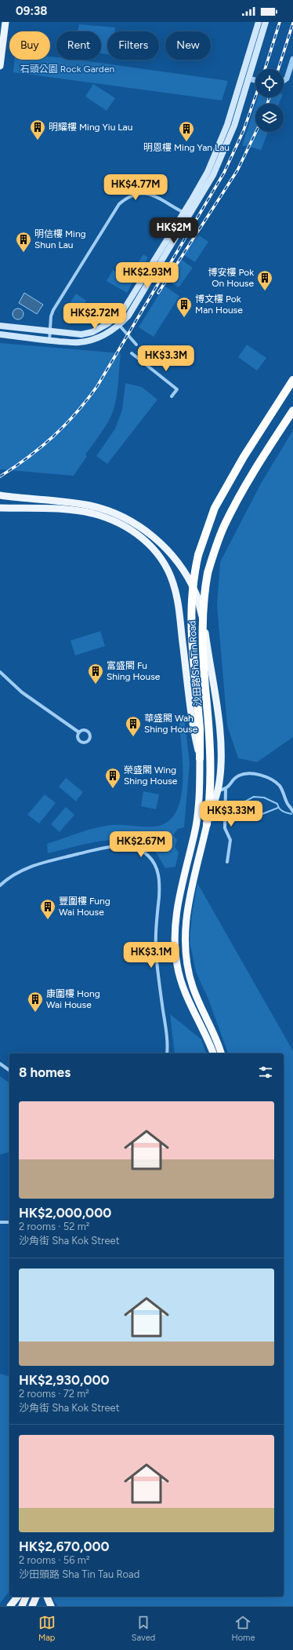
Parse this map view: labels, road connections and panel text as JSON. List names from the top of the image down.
{
  "streets": {
    "highway": ["沙田路 Sha Tin Road"]
  },
  "parks": ["石頭公園 Rock Garden"],
  "places": {
    "building": [
      "明耀樓 Ming Yiu Lau",
      "明恩樓 Ming Yan Lau",
      "明信樓 Ming Shun Lau",
      "博安樓 Pok On House",
      "博文樓 Pok Man House",
      "富盛閣 Fu Shing House",
      "華盛閣 Wah Shing House",
      "榮盛閣 Wing Shing House",
      "豐圍樓 Fung Wai House",
      "康圍樓 Hong Wai House"
    ]
  },
  "page": {
    "status": "09:38",
    "chip": [
      "Buy",
      "Rent",
      "Filters",
      "New"
    ],
    "price": [
      "HK$4.77M",
      "HK$2M",
      "HK$2.93M",
      "HK$2.72M",
      "HK$3.3M",
      "HK$3.33M",
      "HK$2.67M",
      "HK$3.1M"
    ],
    "heading": "8 homes",
    "list": [
      {
        "name": "HK$2,000,000",
        "note": "2 rooms · 52 m² · 沙角街 Sha Kok Street"
      },
      {
        "name": "HK$2,930,000",
        "note": "2 rooms · 72 m² · 沙角街 Sha Kok Street"
      },
      {
        "name": "HK$2,670,000",
        "note": "2 rooms · 56 m² · 沙田頭路 Sha Tin Tau Road"
      }
    ],
    "tabs": ["Map", "Saved", "Home"]
  }
}
